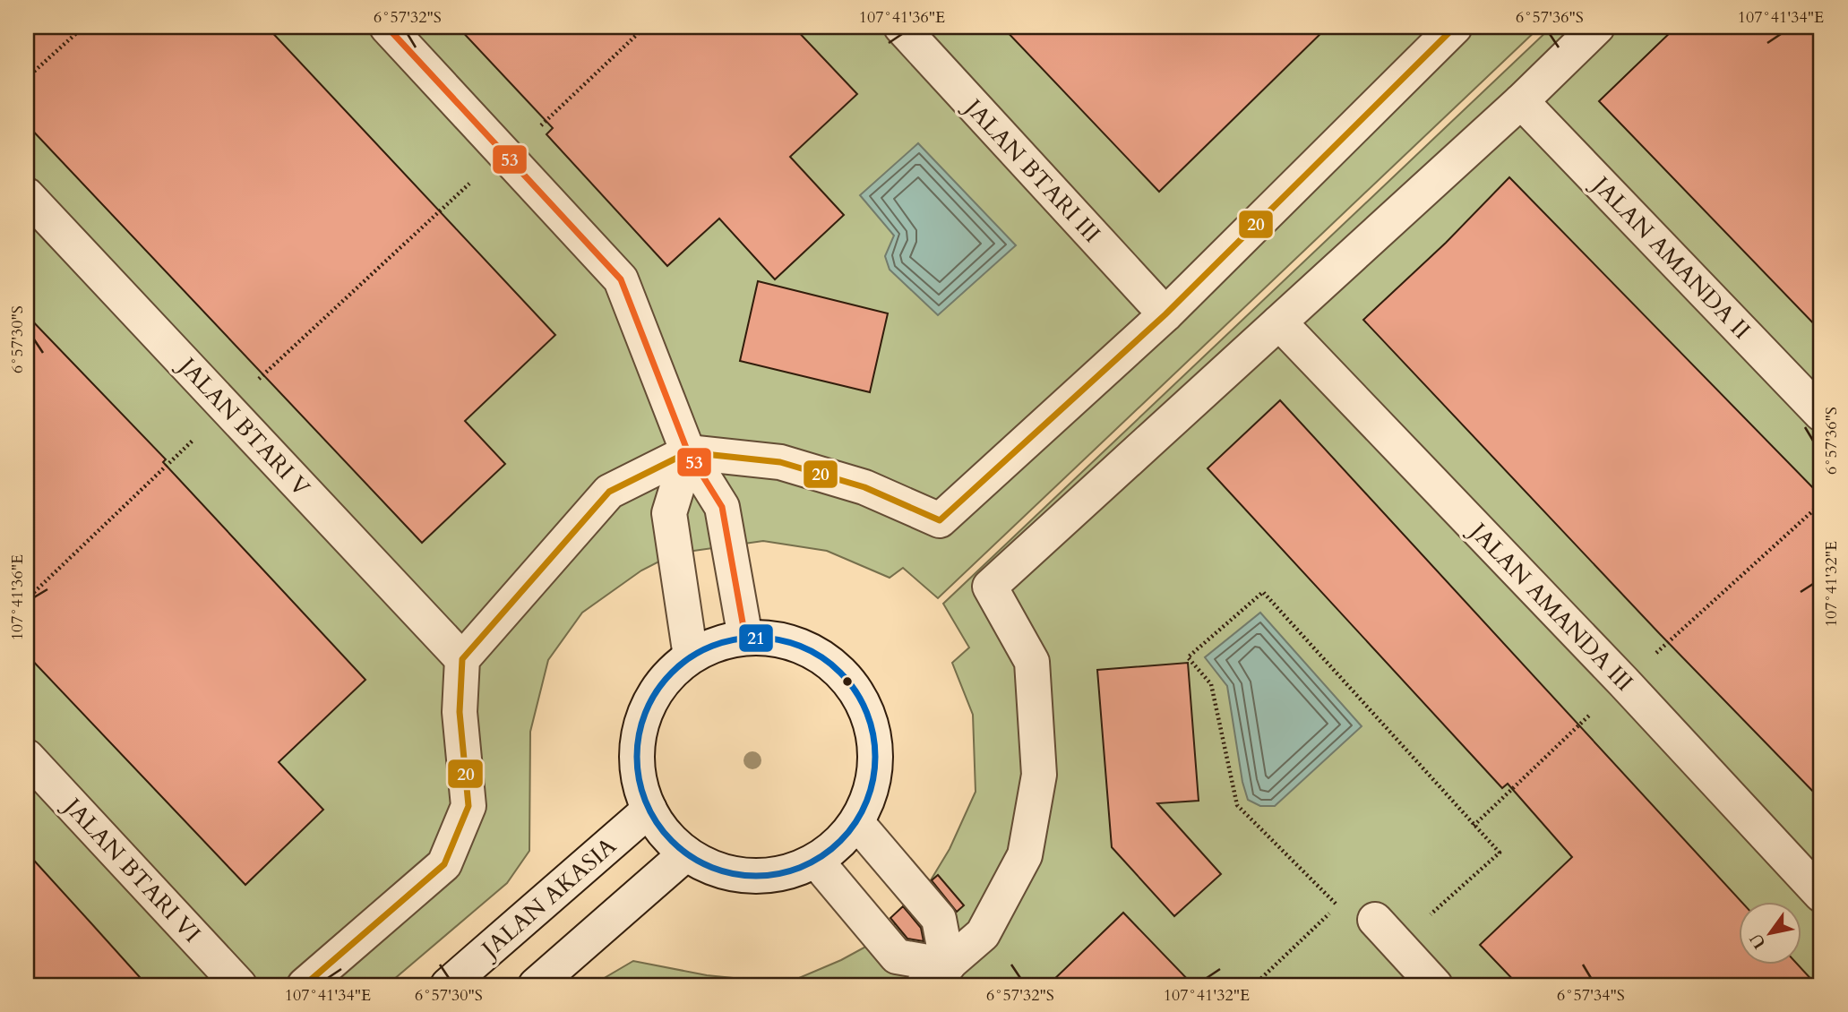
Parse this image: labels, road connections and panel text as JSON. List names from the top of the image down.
{
  "streets": {
    "street": [
      "JALAN BTARI III",
      "JALAN AMANDA II",
      "JALAN BTARI V",
      "JALAN AMANDA III",
      "JALAN BTARI VI",
      "JALAN AKASIA"
    ]
  },
  "lines": ["transit line 53", "transit line 20", "transit line 21"],
  "north": "bottom left",
  "coordinates": [
    "6°57'32\"S",
    "107°41'36\"E",
    "6°57'36\"S",
    "107°41'34\"E",
    "6°57'30\"S",
    "107°41'32\"E",
    "6°57'34\"S"
  ]
}
